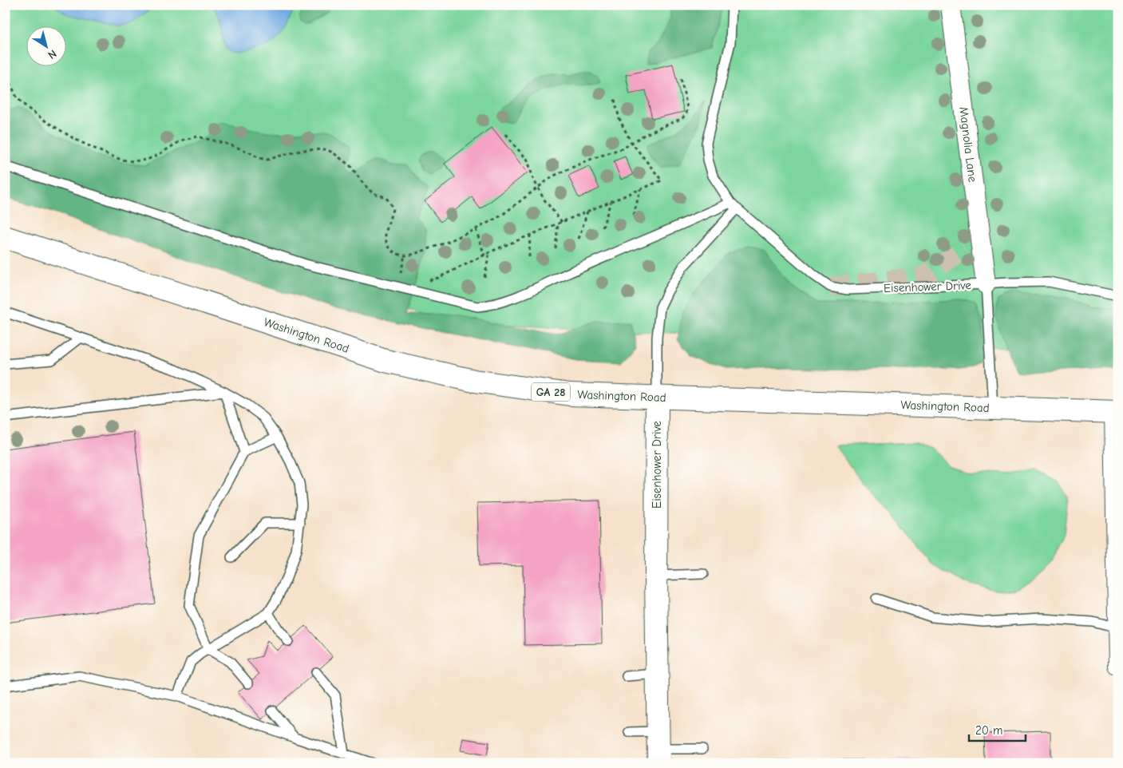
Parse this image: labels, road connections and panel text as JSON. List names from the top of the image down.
{
  "streets": {
    "main road": ["Eisenhower Drive", "Washington Road", "GA 28"],
    "street": ["Magnolia Lane"]
  },
  "crossings": [
    ["Magnolia Lane", "Eisenhower Drive"],
    ["Eisenhower Drive", "Washington Road"]
  ],
  "scale_bar": "20 m",
  "north": "bottom right"
}
